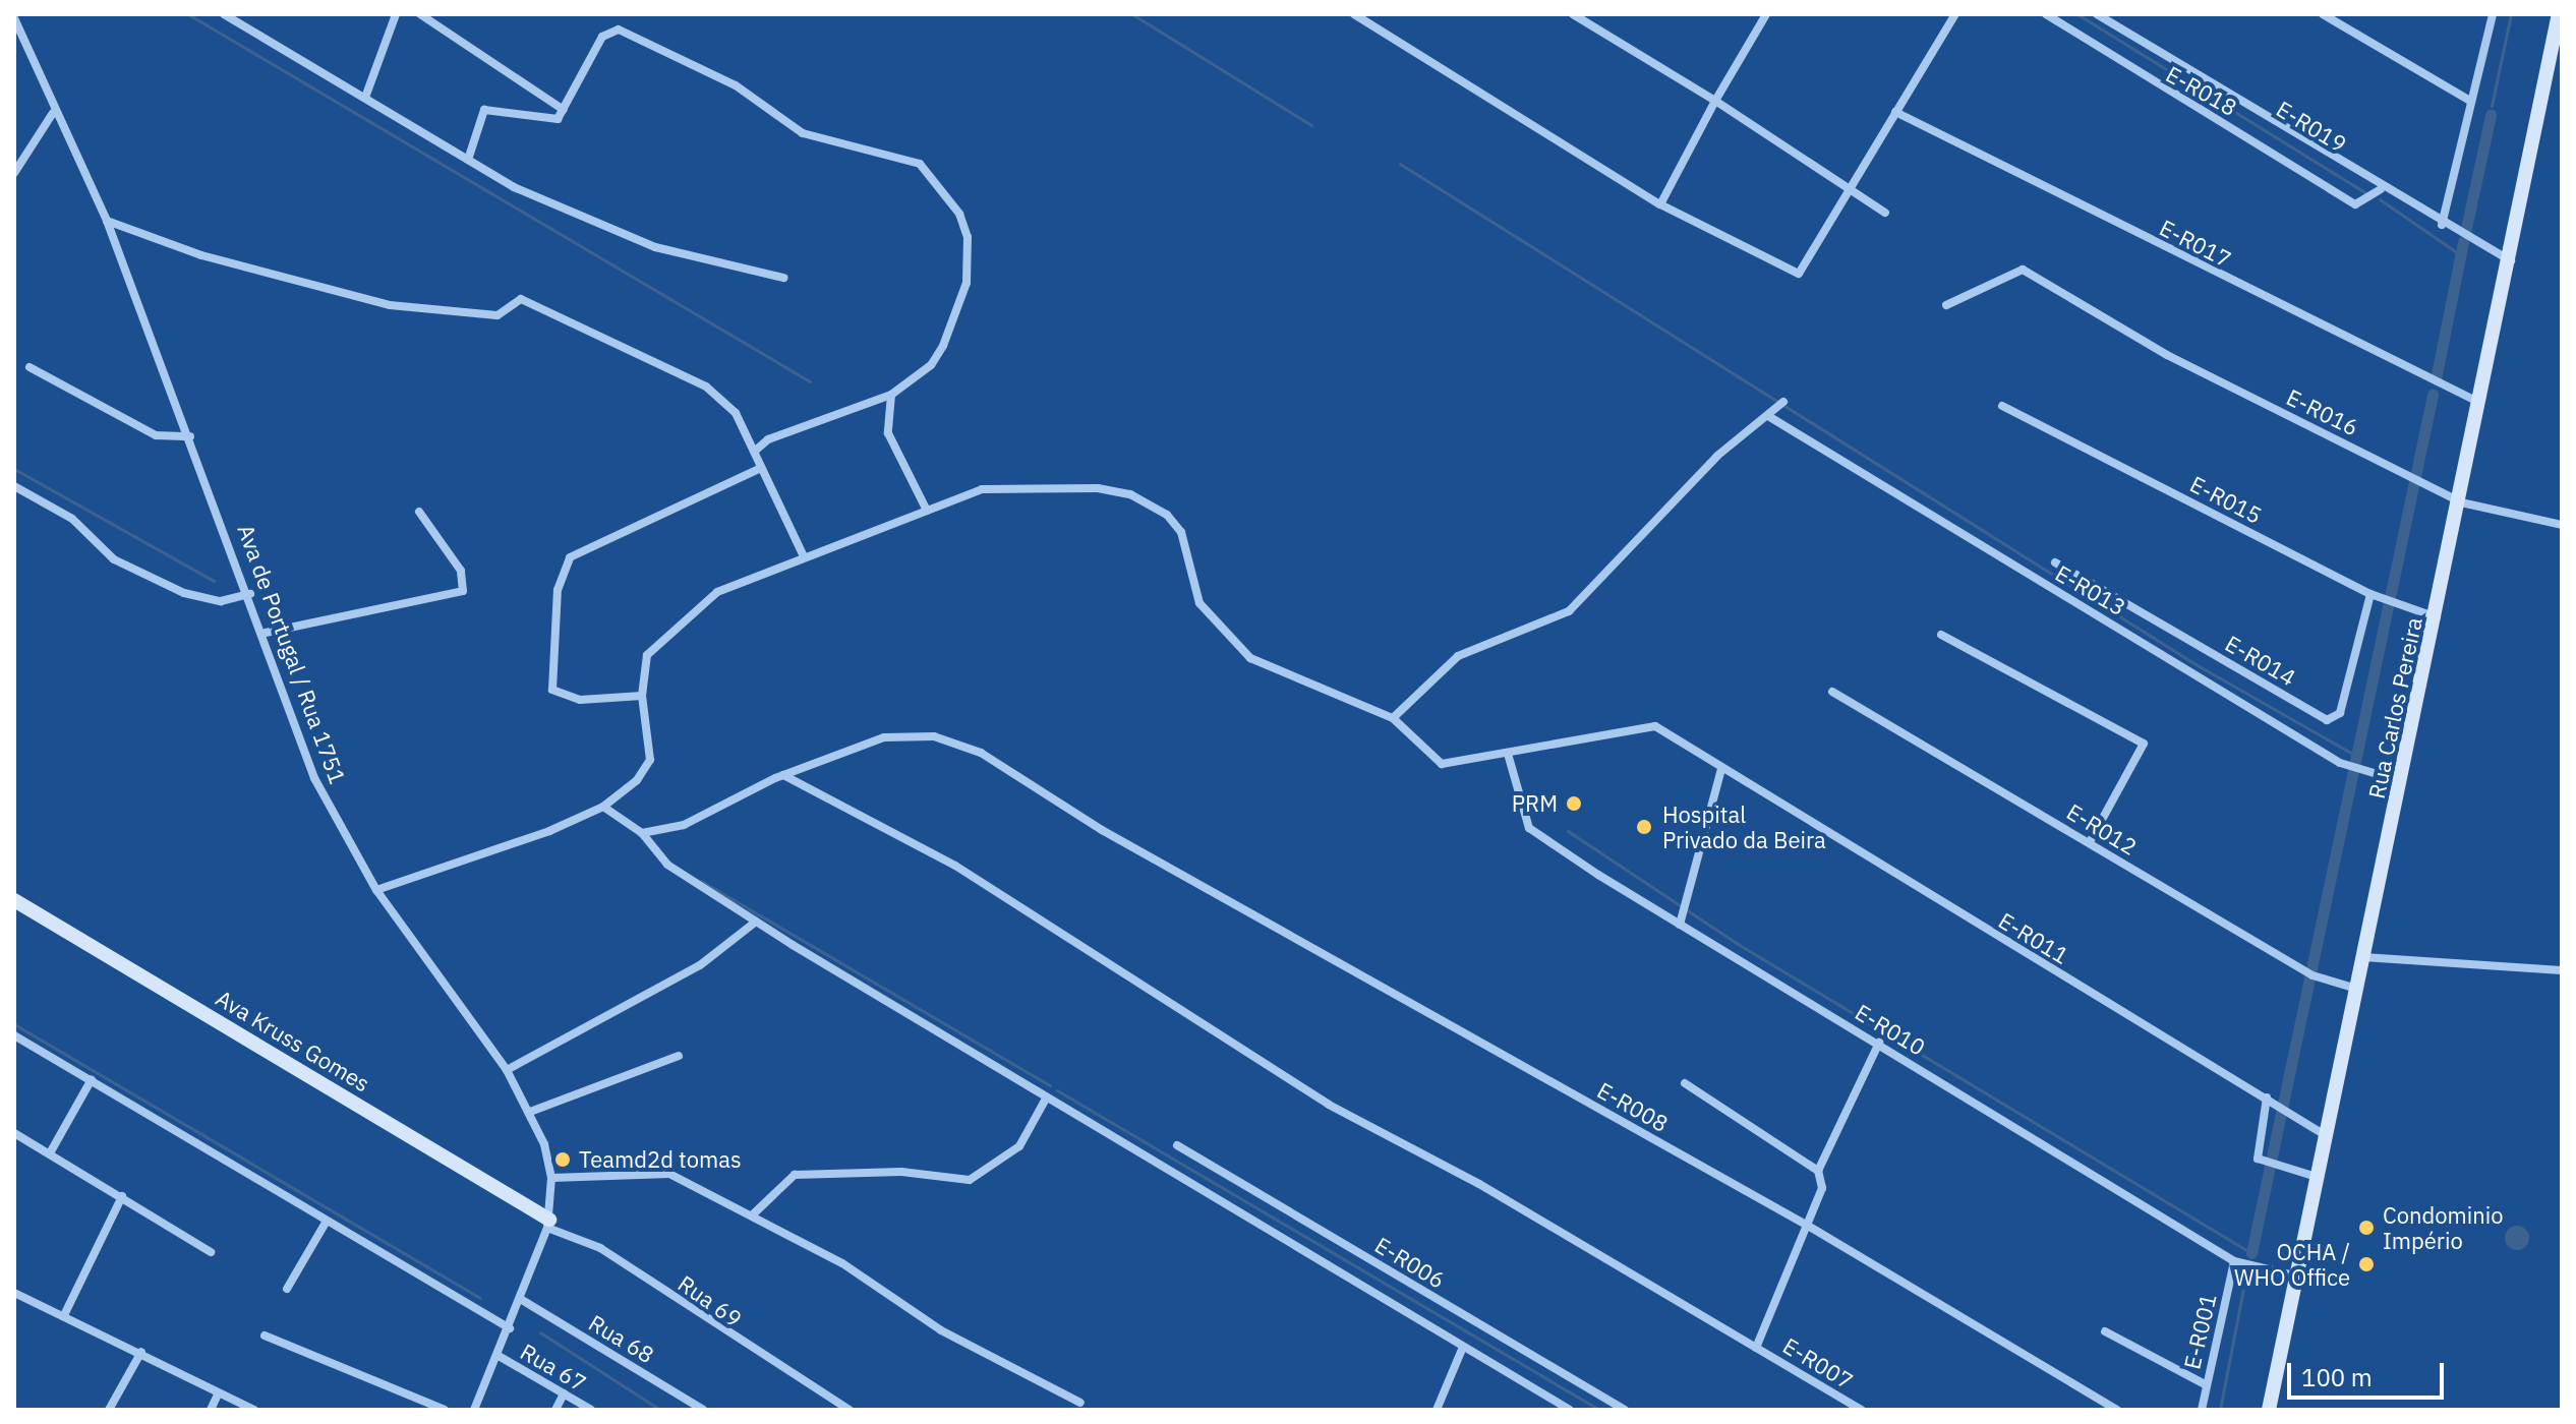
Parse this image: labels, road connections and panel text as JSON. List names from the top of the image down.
{
  "streets": {
    "street": [
      "E-R018",
      "E-R019",
      "E-R017",
      "E-R016",
      "E-R015",
      "E-R013",
      "Ava de Portugal / Rua 1751",
      "E-R014",
      "Rua Carlos Pereira",
      "E-R012",
      "E-R011",
      "E-R010",
      "Ava Kruss Gomes",
      "E-R008",
      "E-R006",
      "Rua 69",
      "E-R001",
      "Rua 68",
      "E-R007",
      "Rua 67"
    ]
  },
  "crossings": [
    ["E-R018", "E-R019"],
    ["E-R019", "Rua Carlos Pereira"],
    ["E-R017", "Rua Carlos Pereira"],
    ["E-R016", "Rua Carlos Pereira"],
    ["E-R015", "E-R014"],
    ["E-R015", "Rua Carlos Pereira"],
    ["E-R013", "Rua Carlos Pereira"],
    ["Ava de Portugal / Rua 1751", "Ava Kruss Gomes"],
    ["Ava de Portugal / Rua 1751", "Rua 69"],
    ["Ava de Portugal / Rua 1751", "Rua 68"],
    ["Ava de Portugal / Rua 1751", "Rua 67"],
    ["Rua Carlos Pereira", "E-R012"],
    ["Rua Carlos Pereira", "E-R011"],
    ["Rua Carlos Pereira", "E-R010"],
    ["E-R011", "E-R010"],
    ["E-R010", "E-R001"],
    ["Ava Kruss Gomes", "Rua 69"],
    ["E-R008", "E-R007"]
  ],
  "places": [
    "PRM",
    "Hospital Privado da Beira",
    "Teamd2d tomas",
    "Condominio Império",
    "OCHA / WHO Office"
  ],
  "scale_bar": "100 m"
}
